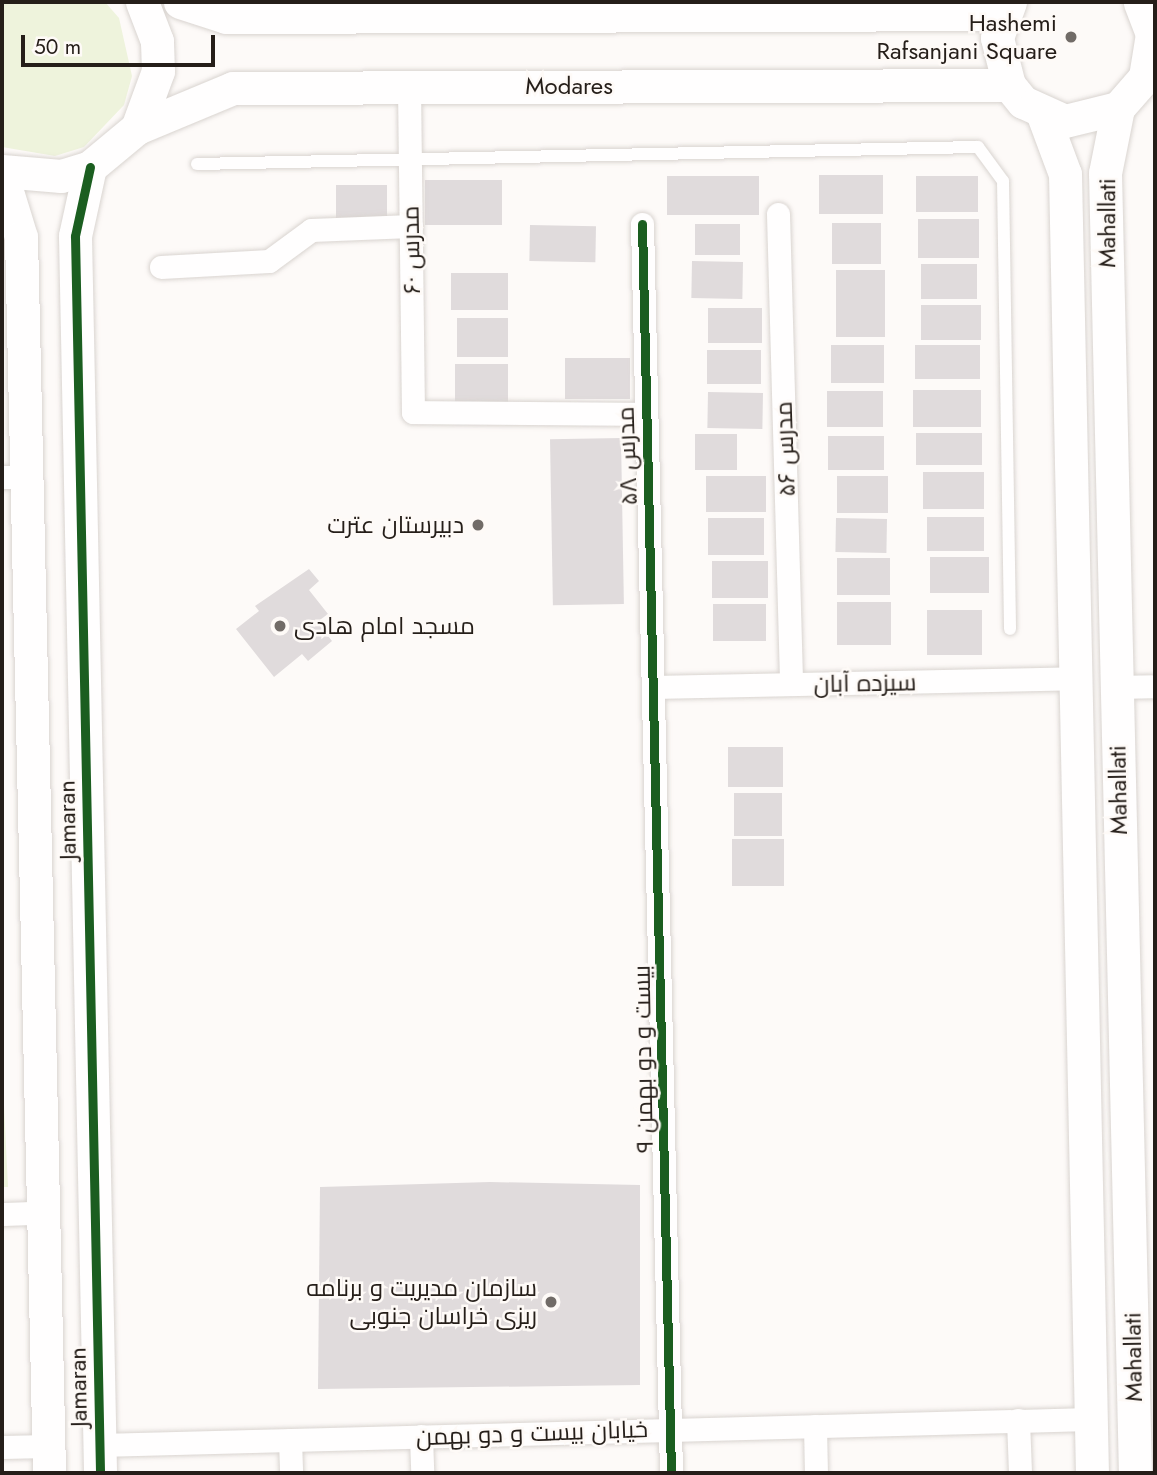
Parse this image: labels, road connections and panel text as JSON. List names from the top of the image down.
{
  "streets": {
    "main road": ["Modares", "Mahallati", "Jamaran"],
    "street": [
      "مدرس ۶۰",
      "مدرس ۵۶",
      "مدرس ۵۸",
      "سیزده آبان",
      "بیست و دو بهمن ۹",
      "خیابان بیست و دو بهمن"
    ]
  },
  "crossings": [
    ["Modares", "مدرس ۶۰"],
    ["Mahallati", "سیزده آبان"],
    ["Mahallati", "خیابان بیست و دو بهمن"],
    ["مدرس ۶۰", "مدرس ۵۸"],
    ["مدرس ۵۶", "سیزده آبان"],
    ["مدرس ۵۸", "سیزده آبان"],
    ["مدرس ۵۸", "بیست و دو بهمن ۹"],
    ["سیزده آبان", "بیست و دو بهمن ۹"],
    ["Jamaran", "خیابان بیست و دو بهمن"],
    ["بیست و دو بهمن ۹", "خیابان بیست و دو بهمن"]
  ],
  "places": [
    "Hashemi Rafsanjani Square",
    "دبیرستان عترت",
    "مسجد امام هادی",
    "سازمان مدیریت و برنامه ریزی خراسان جنوبی"
  ],
  "scale_bar": "50 m"
}
